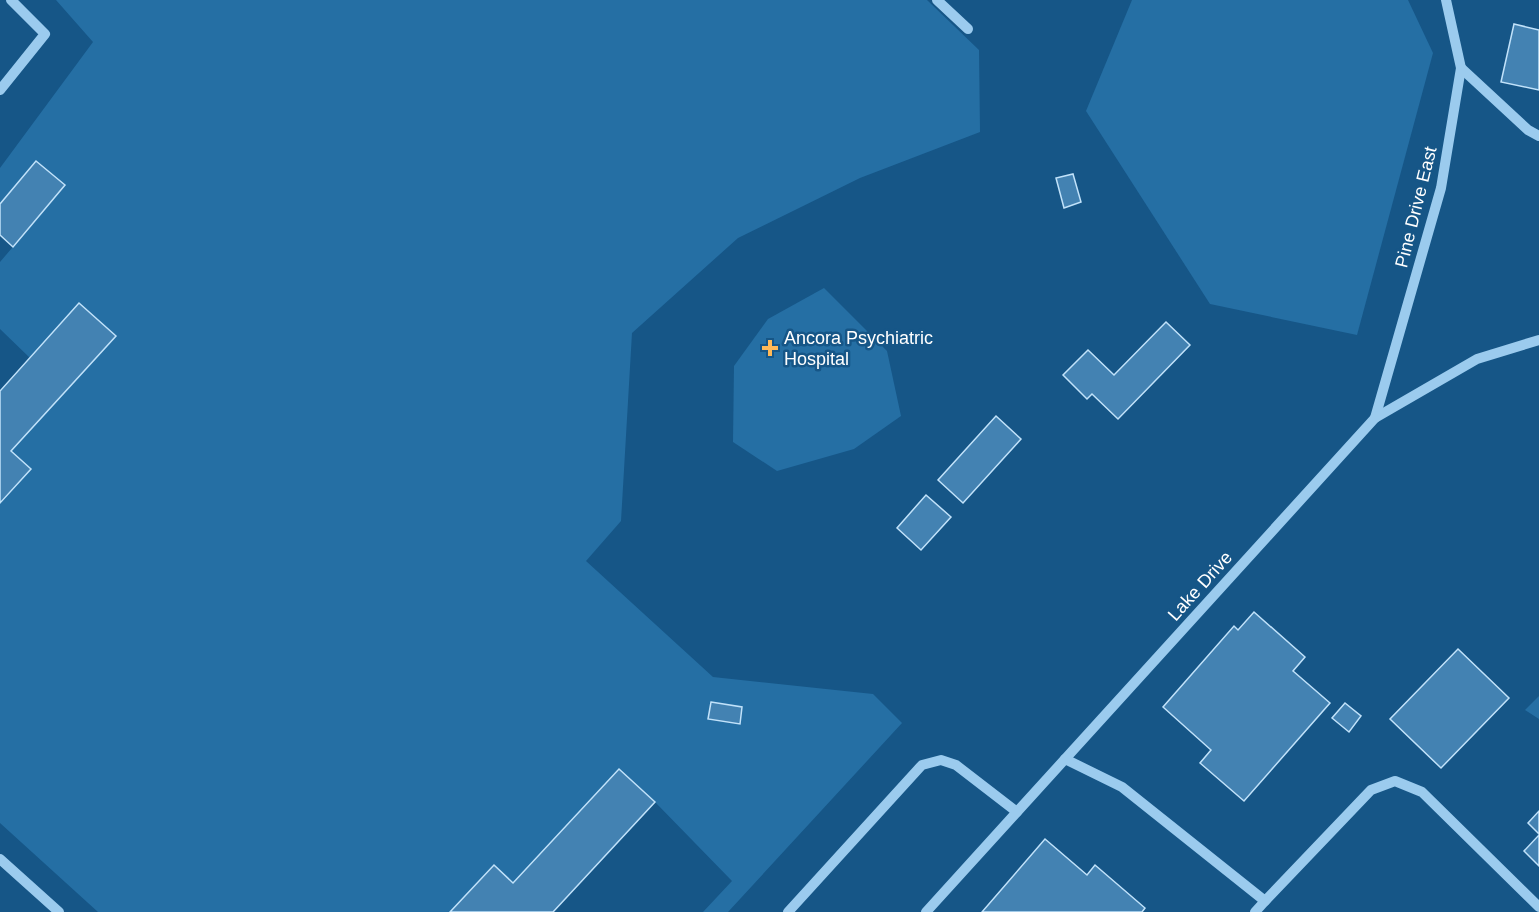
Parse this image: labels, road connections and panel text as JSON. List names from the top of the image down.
{
  "streets": {
    "lane": ["Pine Drive East", "Lake Drive"]
  },
  "crossings": [
    ["Pine Drive East", "Lake Drive"]
  ],
  "places": {
    "health": ["Ancora Psychiatric Hospital"]
  }
}
